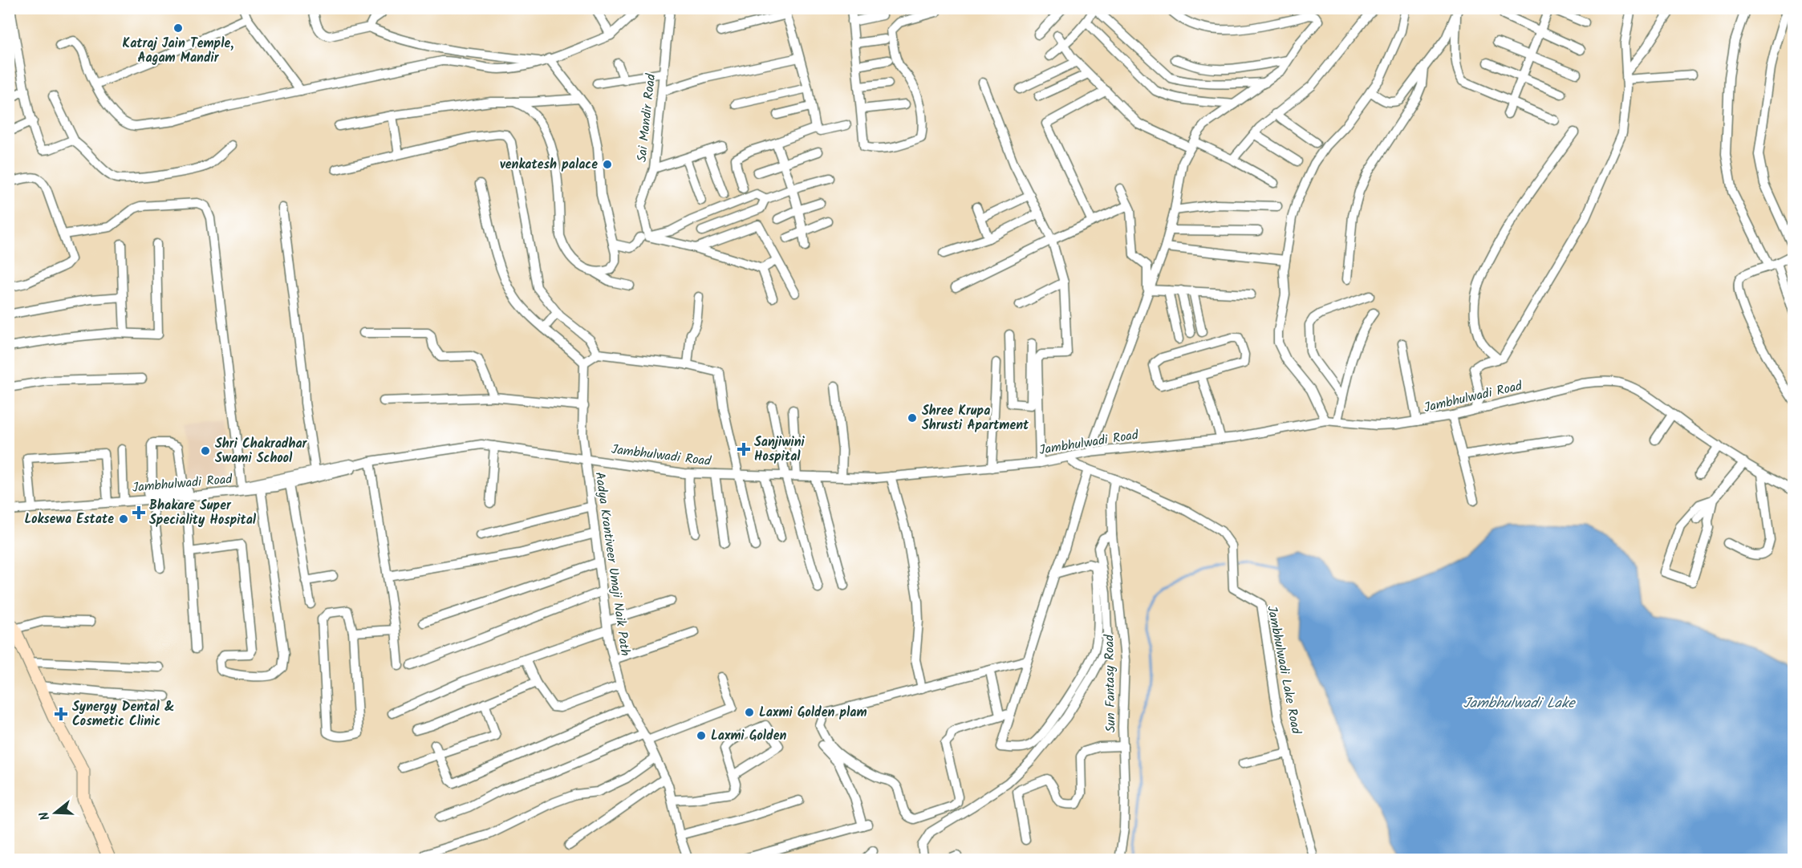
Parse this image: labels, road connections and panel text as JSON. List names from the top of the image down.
{
  "streets": {
    "street": [
      "Sai Mandir Road",
      "Jambhulwadi Road",
      "Aadya Krantiveer Umaji Naik Path",
      "Jambhulwadi Lake Road",
      "Sun Fantasy Road"
    ]
  },
  "crossings": [
    ["Jambhulwadi Road", "Aadya Krantiveer Umaji Naik Path"],
    ["Jambhulwadi Road", "Jambhulwadi Lake Road"],
    ["Jambhulwadi Lake Road", "Sun Fantasy Road"]
  ],
  "water": ["Jambhulwadi Lake"],
  "places": {
    "other": [
      "Katraj Jain Temple, Aagam Mandir",
      "venkatesh palace",
      "Shree Krupa Shrusti Apartment",
      "Shri Chakradhar Swami School",
      "Loksewa Estate",
      "Laxmi Golden plam",
      "Laxmi Golden"
    ],
    "health": ["Sanjiwini Hospital", "Bhakare Super Speciality Hospital", "Synergy Dental & Cosmetic Clinic"]
  },
  "north": "left"
}
